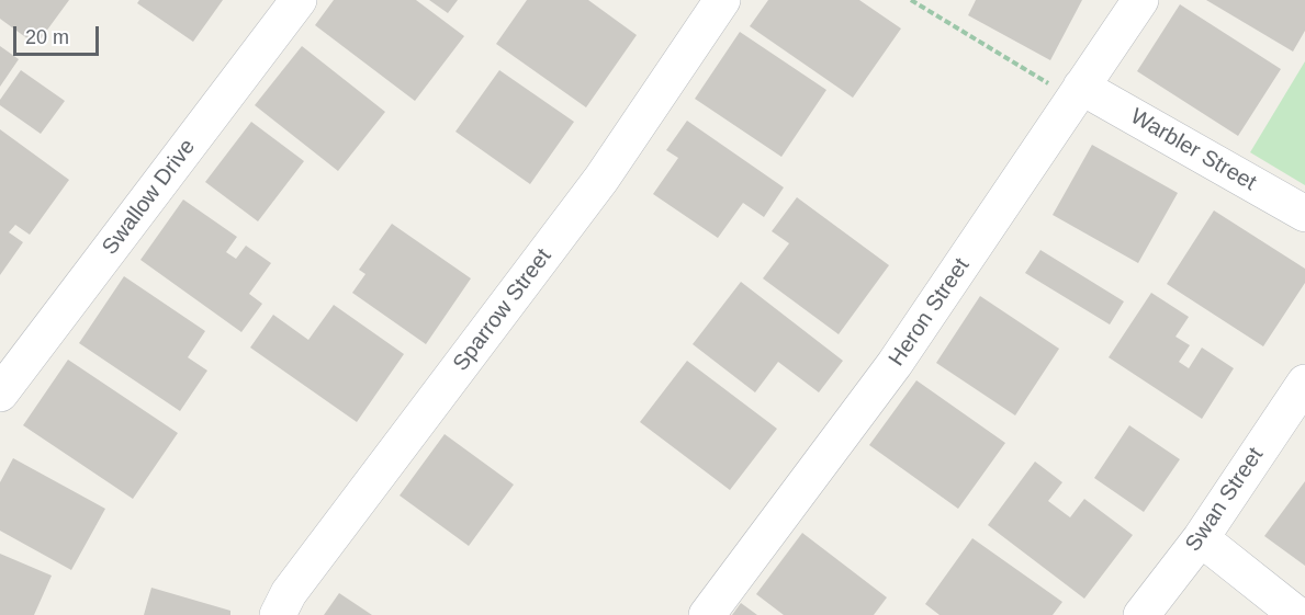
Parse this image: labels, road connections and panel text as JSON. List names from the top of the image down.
{
  "streets": {
    "street": [
      "Warbler Street",
      "Swallow Drive",
      "Sparrow Street",
      "Heron Street",
      "Swan Street"
    ]
  },
  "crossings": [
    ["Warbler Street", "Heron Street"]
  ],
  "scale_bar": "20 m"
}
